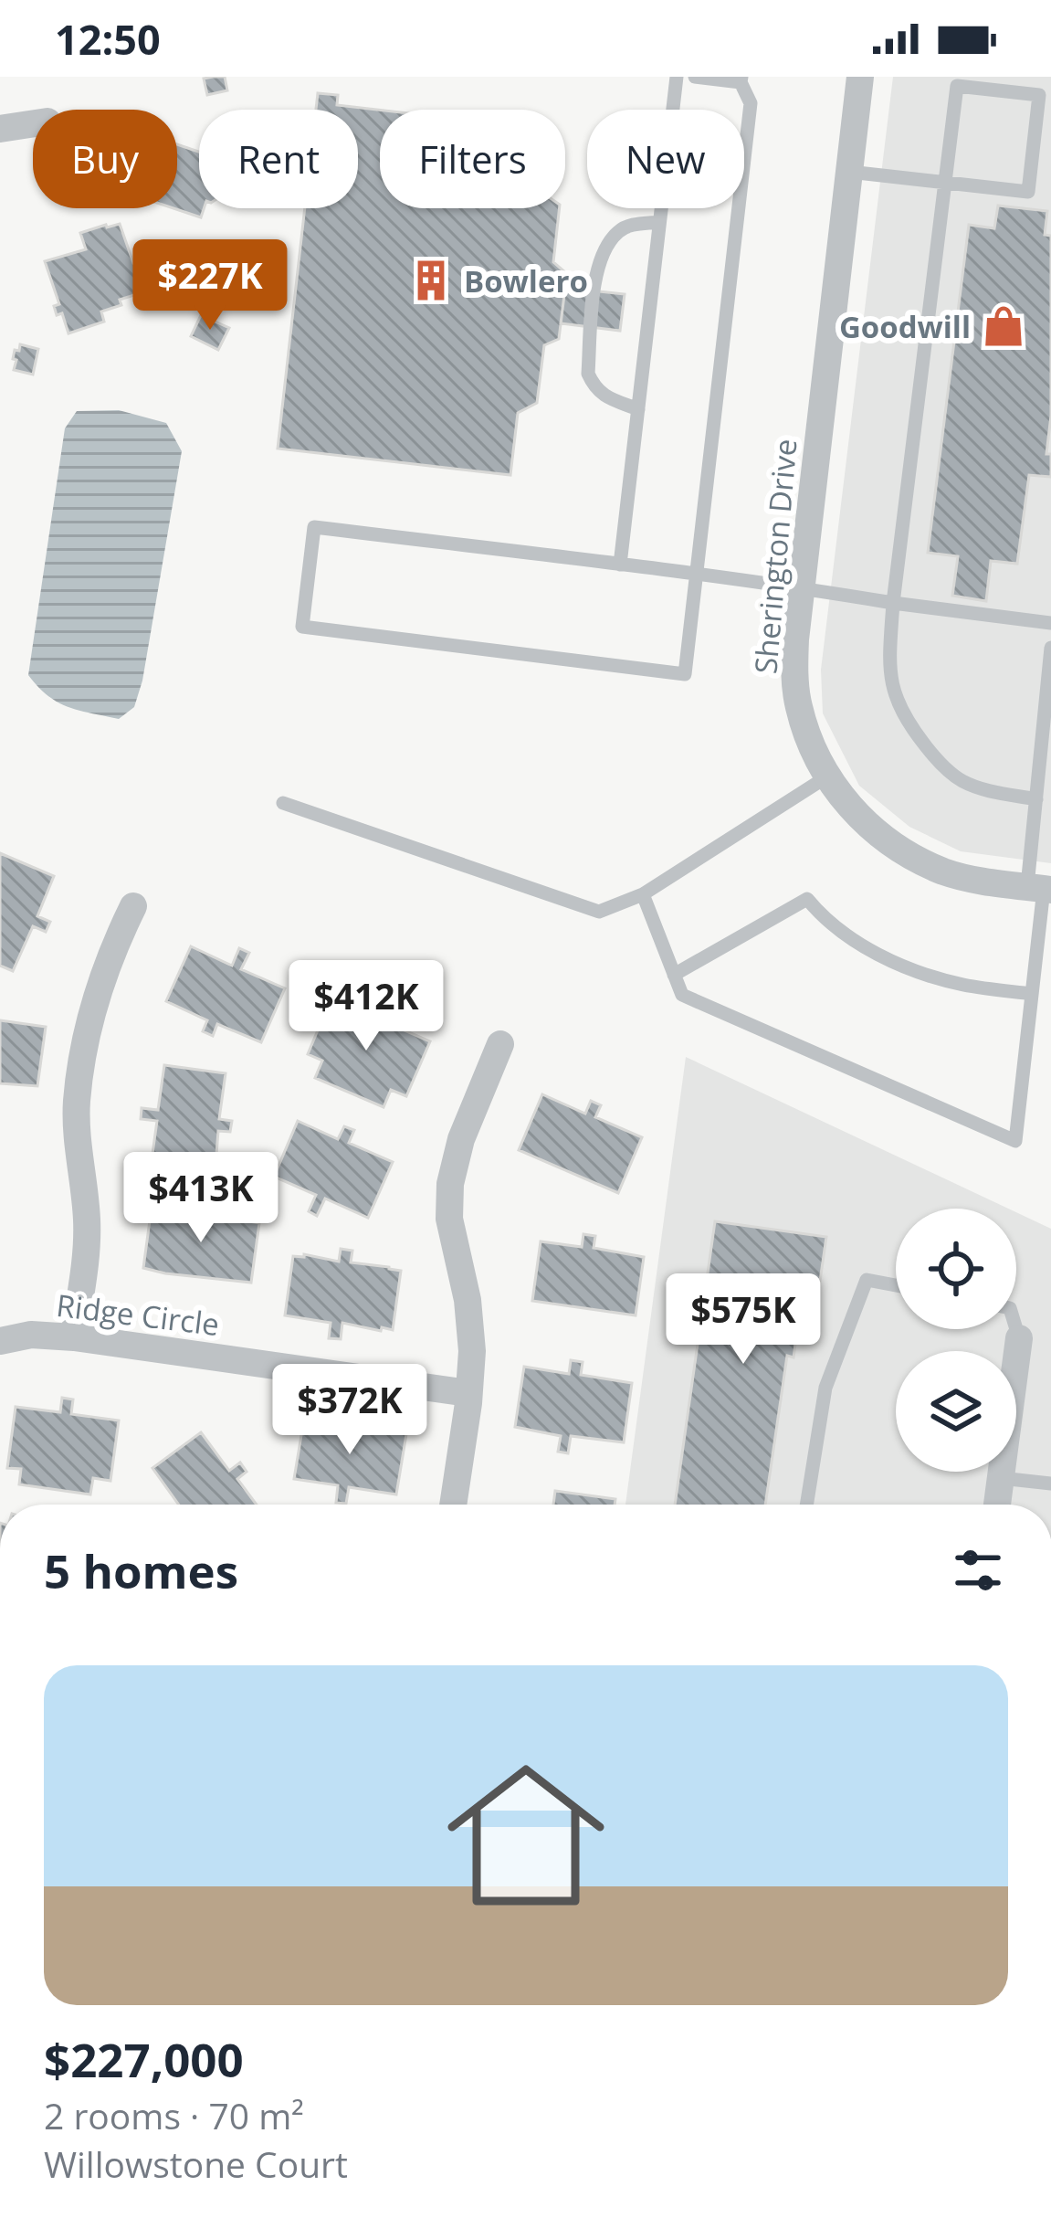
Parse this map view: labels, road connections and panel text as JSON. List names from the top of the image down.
{
  "streets": {
    "street": ["Sherington Drive", "Ridge Circle"]
  },
  "places": {
    "building": ["Bowlero"],
    "shop": ["Goodwill"]
  },
  "page": {
    "status": "12:50",
    "chip": [
      "Buy",
      "Rent",
      "Filters",
      "New"
    ],
    "price": [
      "$227K",
      "$412K",
      "$413K",
      "$575K",
      "$372K"
    ],
    "heading": "5 homes",
    "list": [
      {
        "name": "$227,000",
        "note": "2 rooms · 70 m² · Willowstone Court"
      }
    ]
  }
}
